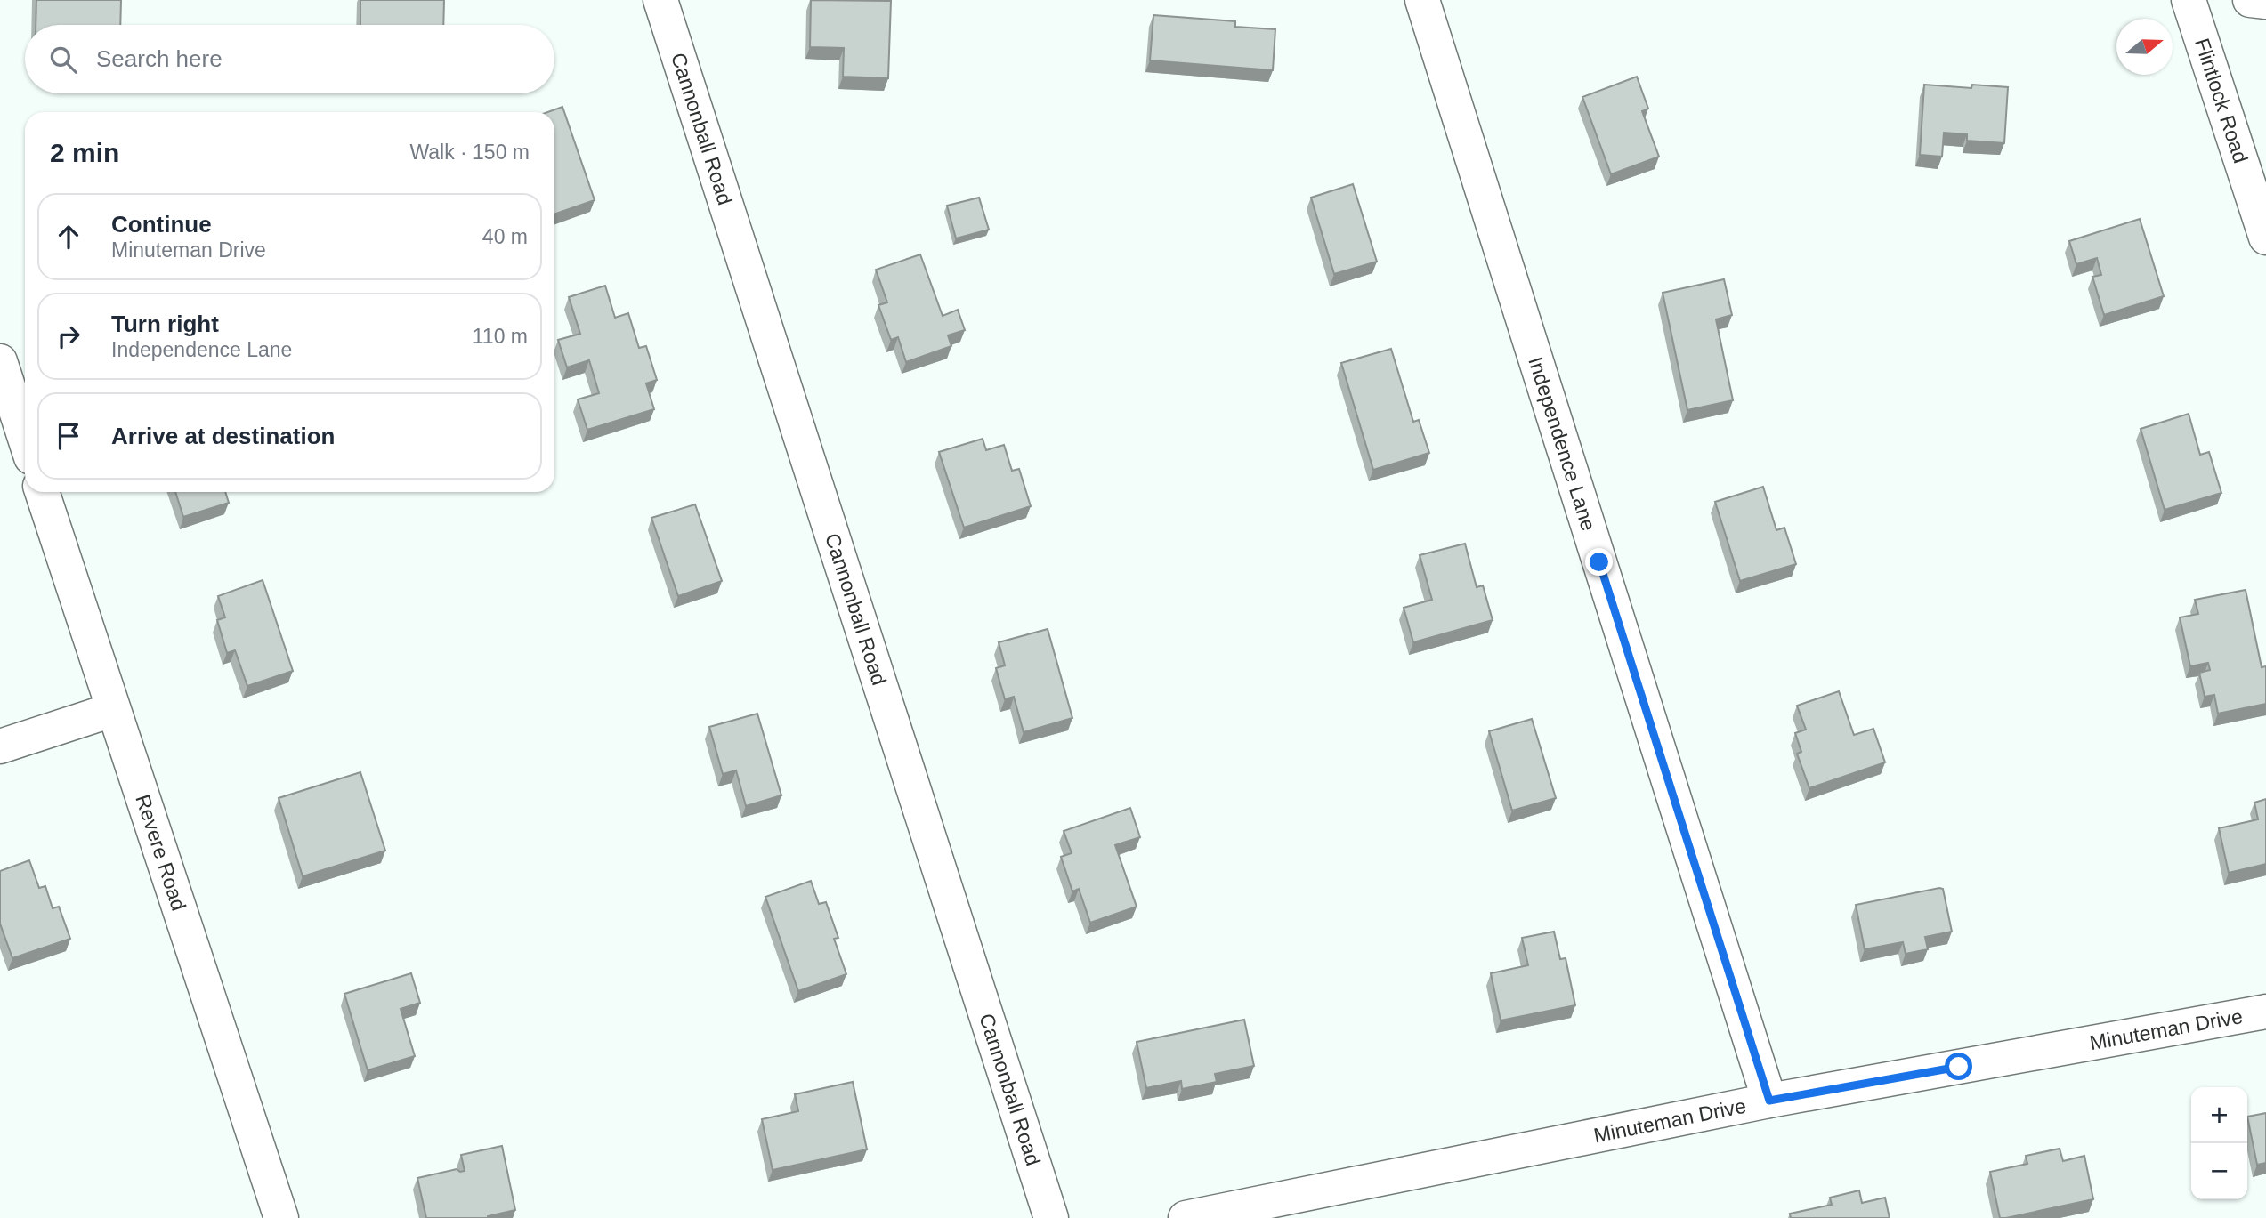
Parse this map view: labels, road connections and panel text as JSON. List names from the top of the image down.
{
  "streets": {
    "street": [
      "Flintlock Road",
      "Cannonball Road",
      "Independence Lane",
      "Revere Road",
      "Minuteman Drive"
    ]
  },
  "crossings": [
    ["Independence Lane", "Minuteman Drive"]
  ],
  "north": "right",
  "page": {
    "search": "Search here",
    "heading": ["2 min", "Walk · 150 m"],
    "list": [
      ["Continue", "Minuteman Drive", "40 m"],
      ["Turn right", "Independence Lane", "110 m"],
      "Arrive at destination"
    ],
    "map_buttons": ["+", "−"]
  }
}
